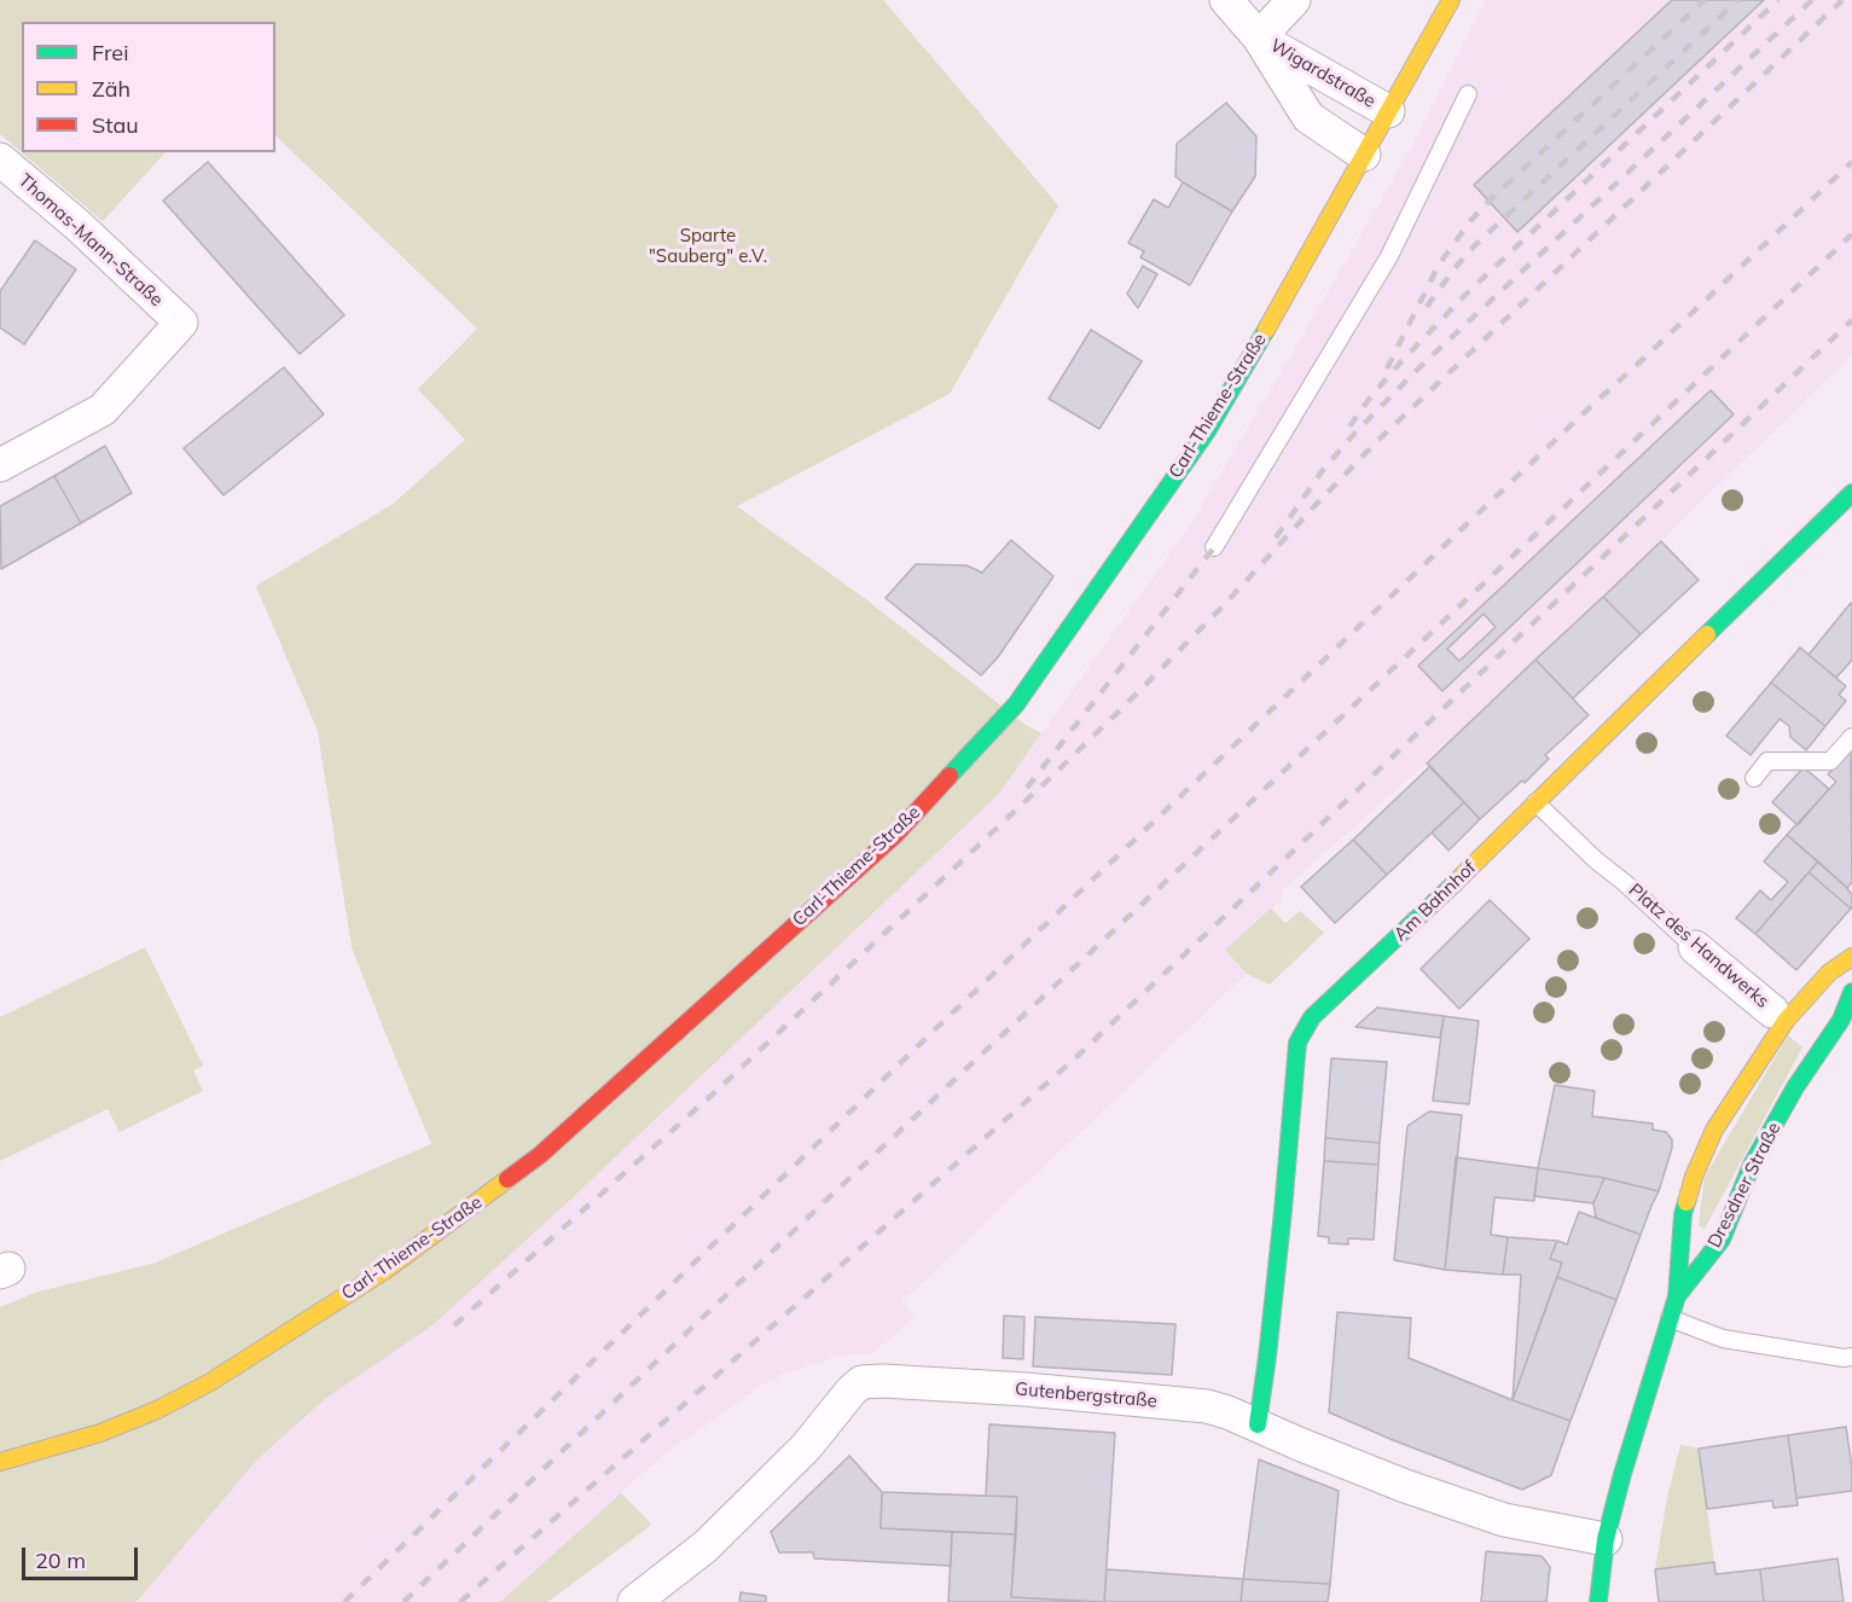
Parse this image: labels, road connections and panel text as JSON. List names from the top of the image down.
{
  "streets": {
    "street": [
      "Wigardstraße",
      "Thomas-Mann-Straße",
      "Carl-Thieme-Straße",
      "Am Bahnhof",
      "Platz des Handwerks",
      "Dresdner Straße",
      "Gutenbergstraße"
    ]
  },
  "crossings": [
    ["Wigardstraße", "Carl-Thieme-Straße"],
    ["Am Bahnhof", "Platz des Handwerks"],
    ["Am Bahnhof", "Gutenbergstraße"]
  ],
  "parks": ["Sparte \"Sauberg\" e.V."],
  "legend": ["Frei", "Zäh", "Stau"],
  "scale_bar": "20 m"
}
